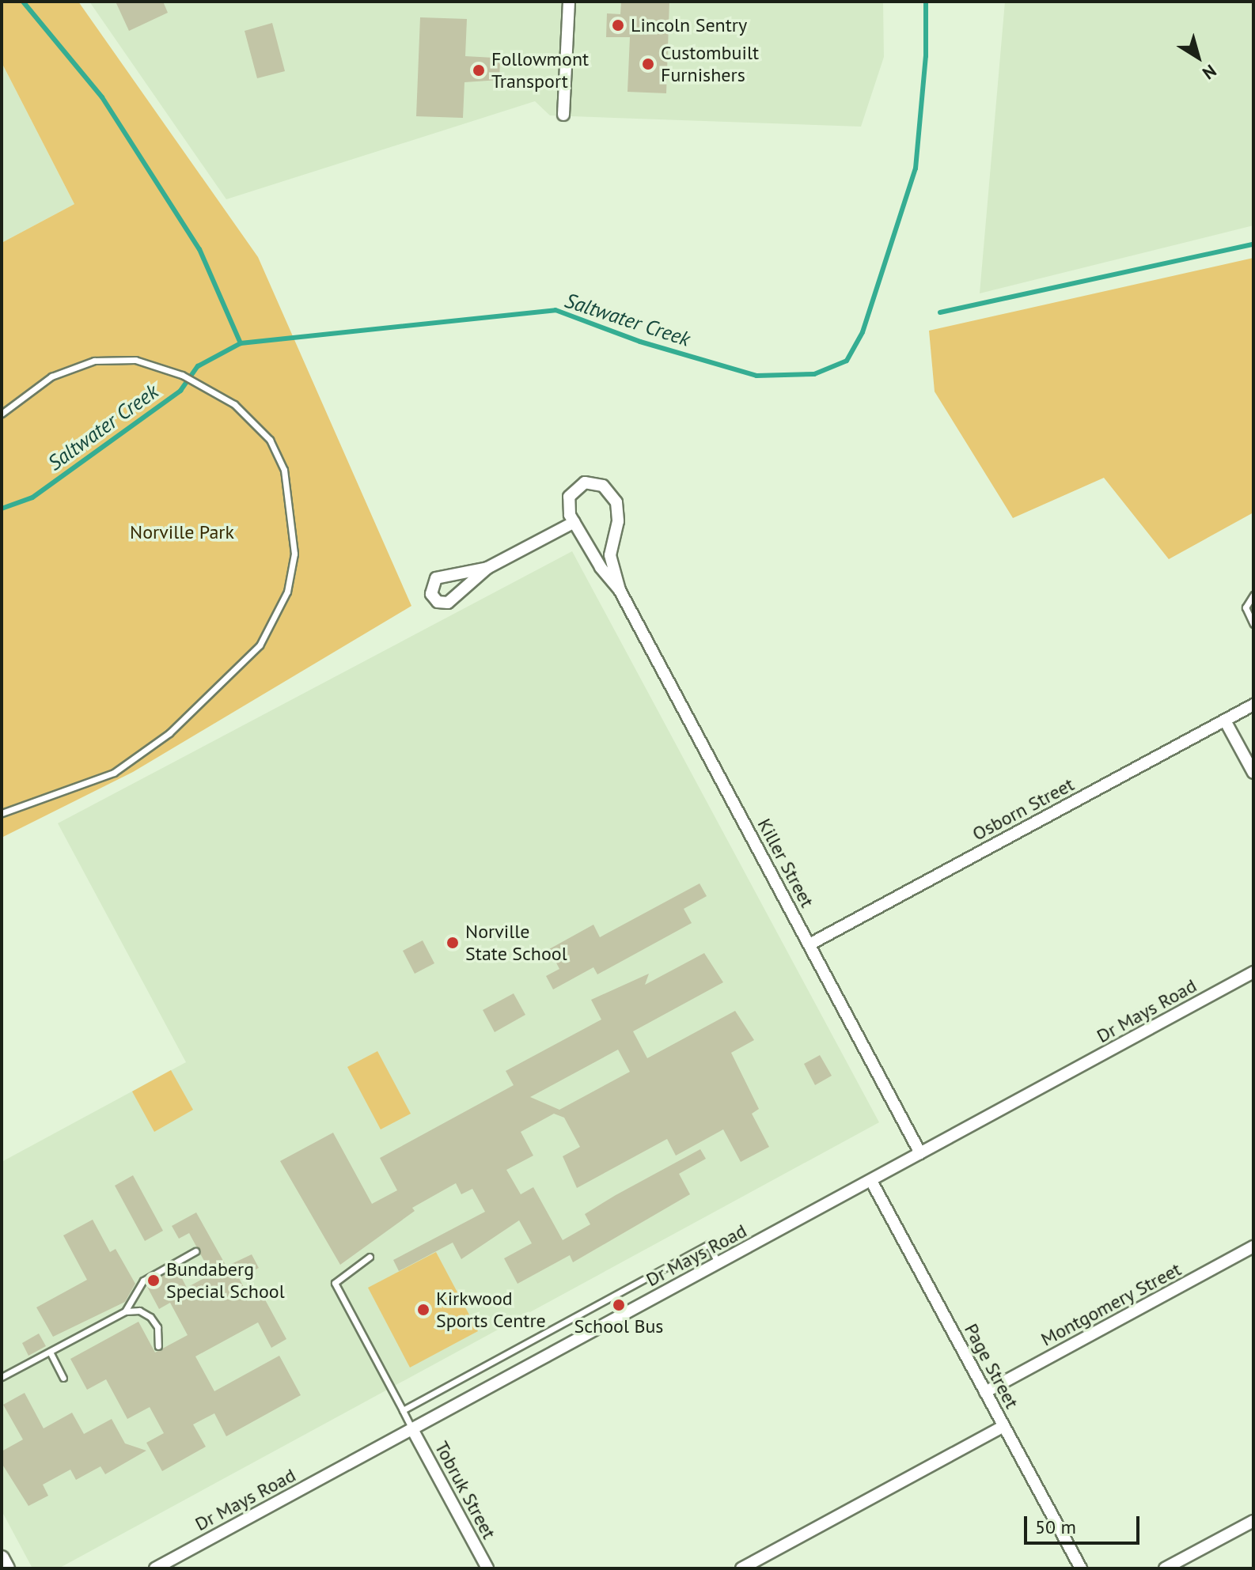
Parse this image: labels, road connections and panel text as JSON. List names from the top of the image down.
{
  "streets": {
    "street": [
      "Osborn Street",
      "Killer Street",
      "Dr Mays Road",
      "Montgomery Street",
      "Page Street",
      "Tobruk Street"
    ]
  },
  "crossings": [
    ["Osborn Street", "Killer Street"],
    ["Killer Street", "Dr Mays Road"],
    ["Dr Mays Road", "Page Street"],
    ["Dr Mays Road", "Tobruk Street"],
    ["Montgomery Street", "Page Street"]
  ],
  "water": ["Saltwater Creek"],
  "parks": ["Norville Park"],
  "places": [
    "Lincoln Sentry",
    "Custombuilt Furnishers",
    "Followmont Transport",
    "Norville State School",
    "Bundaberg Special School",
    "School Bus",
    "Kirkwood Sports Centre"
  ],
  "scale_bar": "50 m",
  "north": "bottom right"
}
